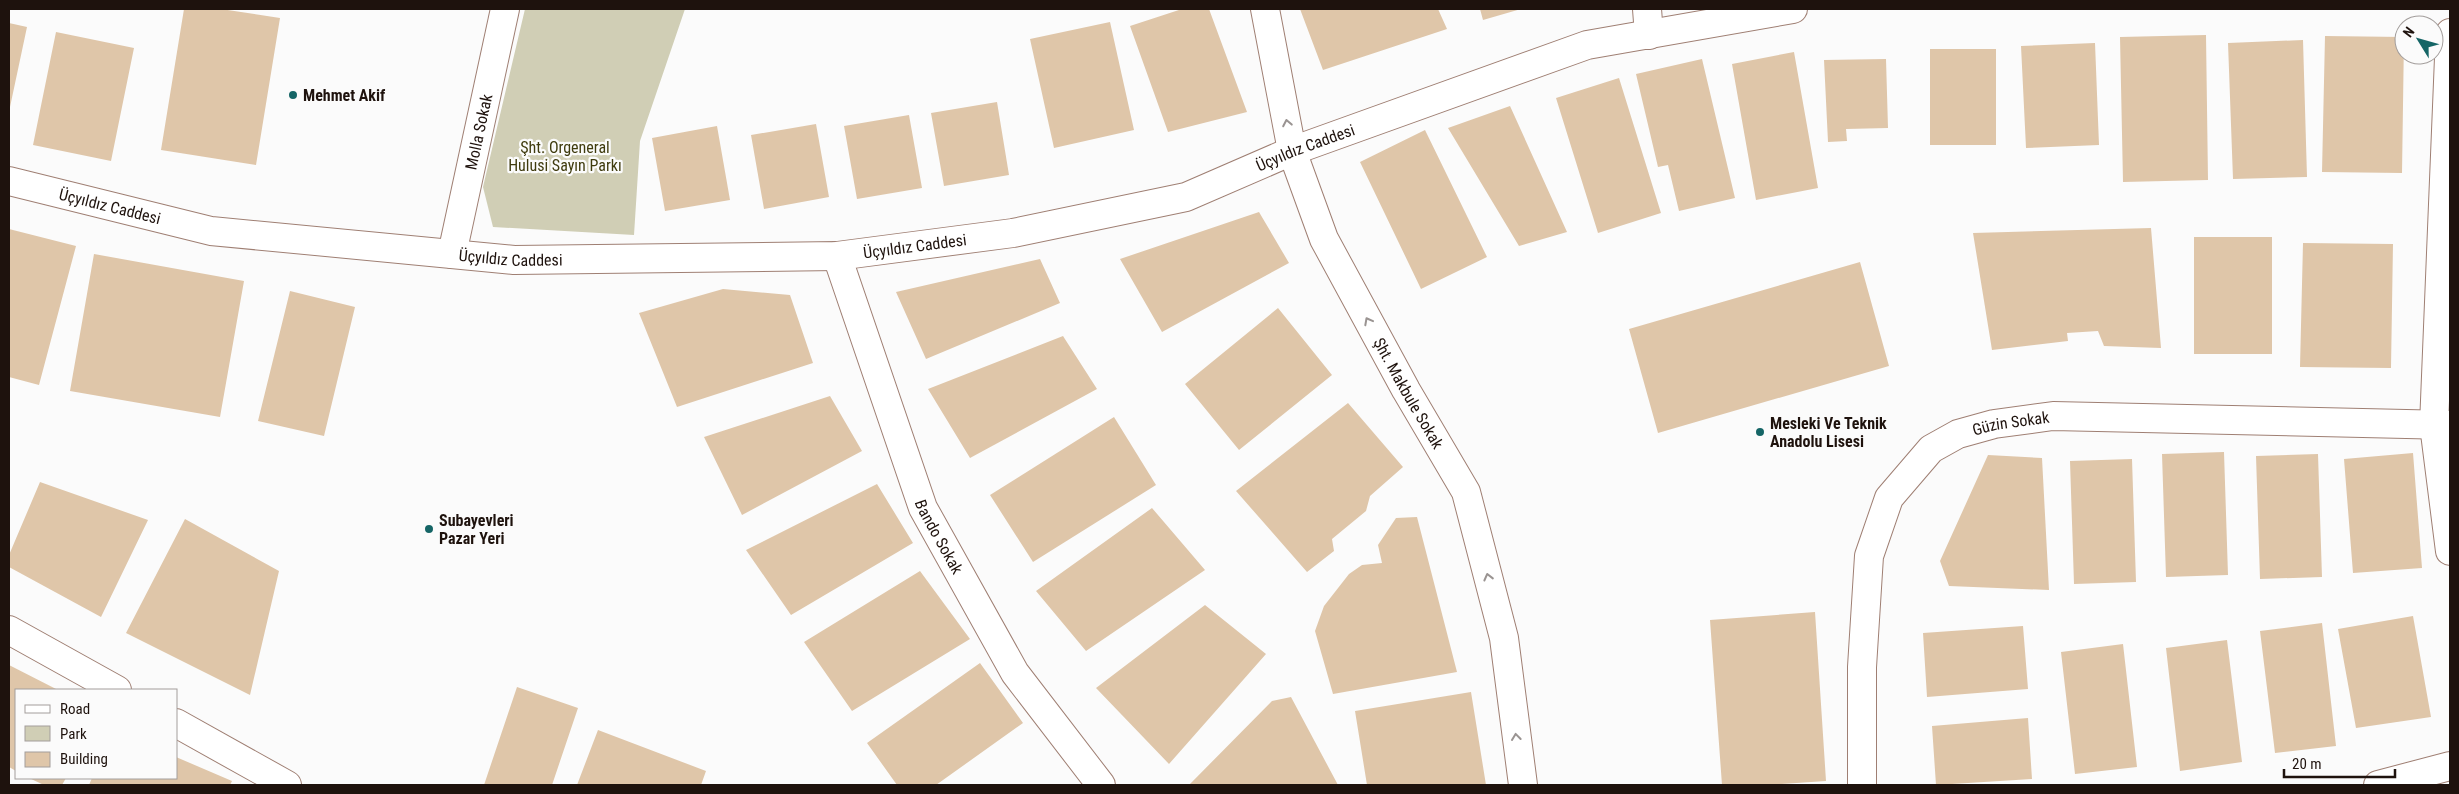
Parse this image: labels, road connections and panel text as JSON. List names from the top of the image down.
{
  "streets": {
    "street": [
      "Molla Sokak",
      "Üçyıldız Caddesi",
      "Şht. Makbule Sokak",
      "Güzin Sokak",
      "Bando Sokak"
    ]
  },
  "crossings": [
    ["Molla Sokak", "Üçyıldız Caddesi"],
    ["Üçyıldız Caddesi", "Şht. Makbule Sokak"],
    ["Üçyıldız Caddesi", "Bando Sokak"]
  ],
  "one_way": ["Şht. Makbule Sokak"],
  "parks": ["Şht. Orgeneral Hulusi Sayın Parkı"],
  "places": ["Mehmet Akif", "Mesleki Ve Teknik Anadolu Lisesi", "Subayevleri Pazar Yeri"],
  "legend": ["Road", "Park", "Building"],
  "scale_bar": "20 m",
  "north": "top left"
}
